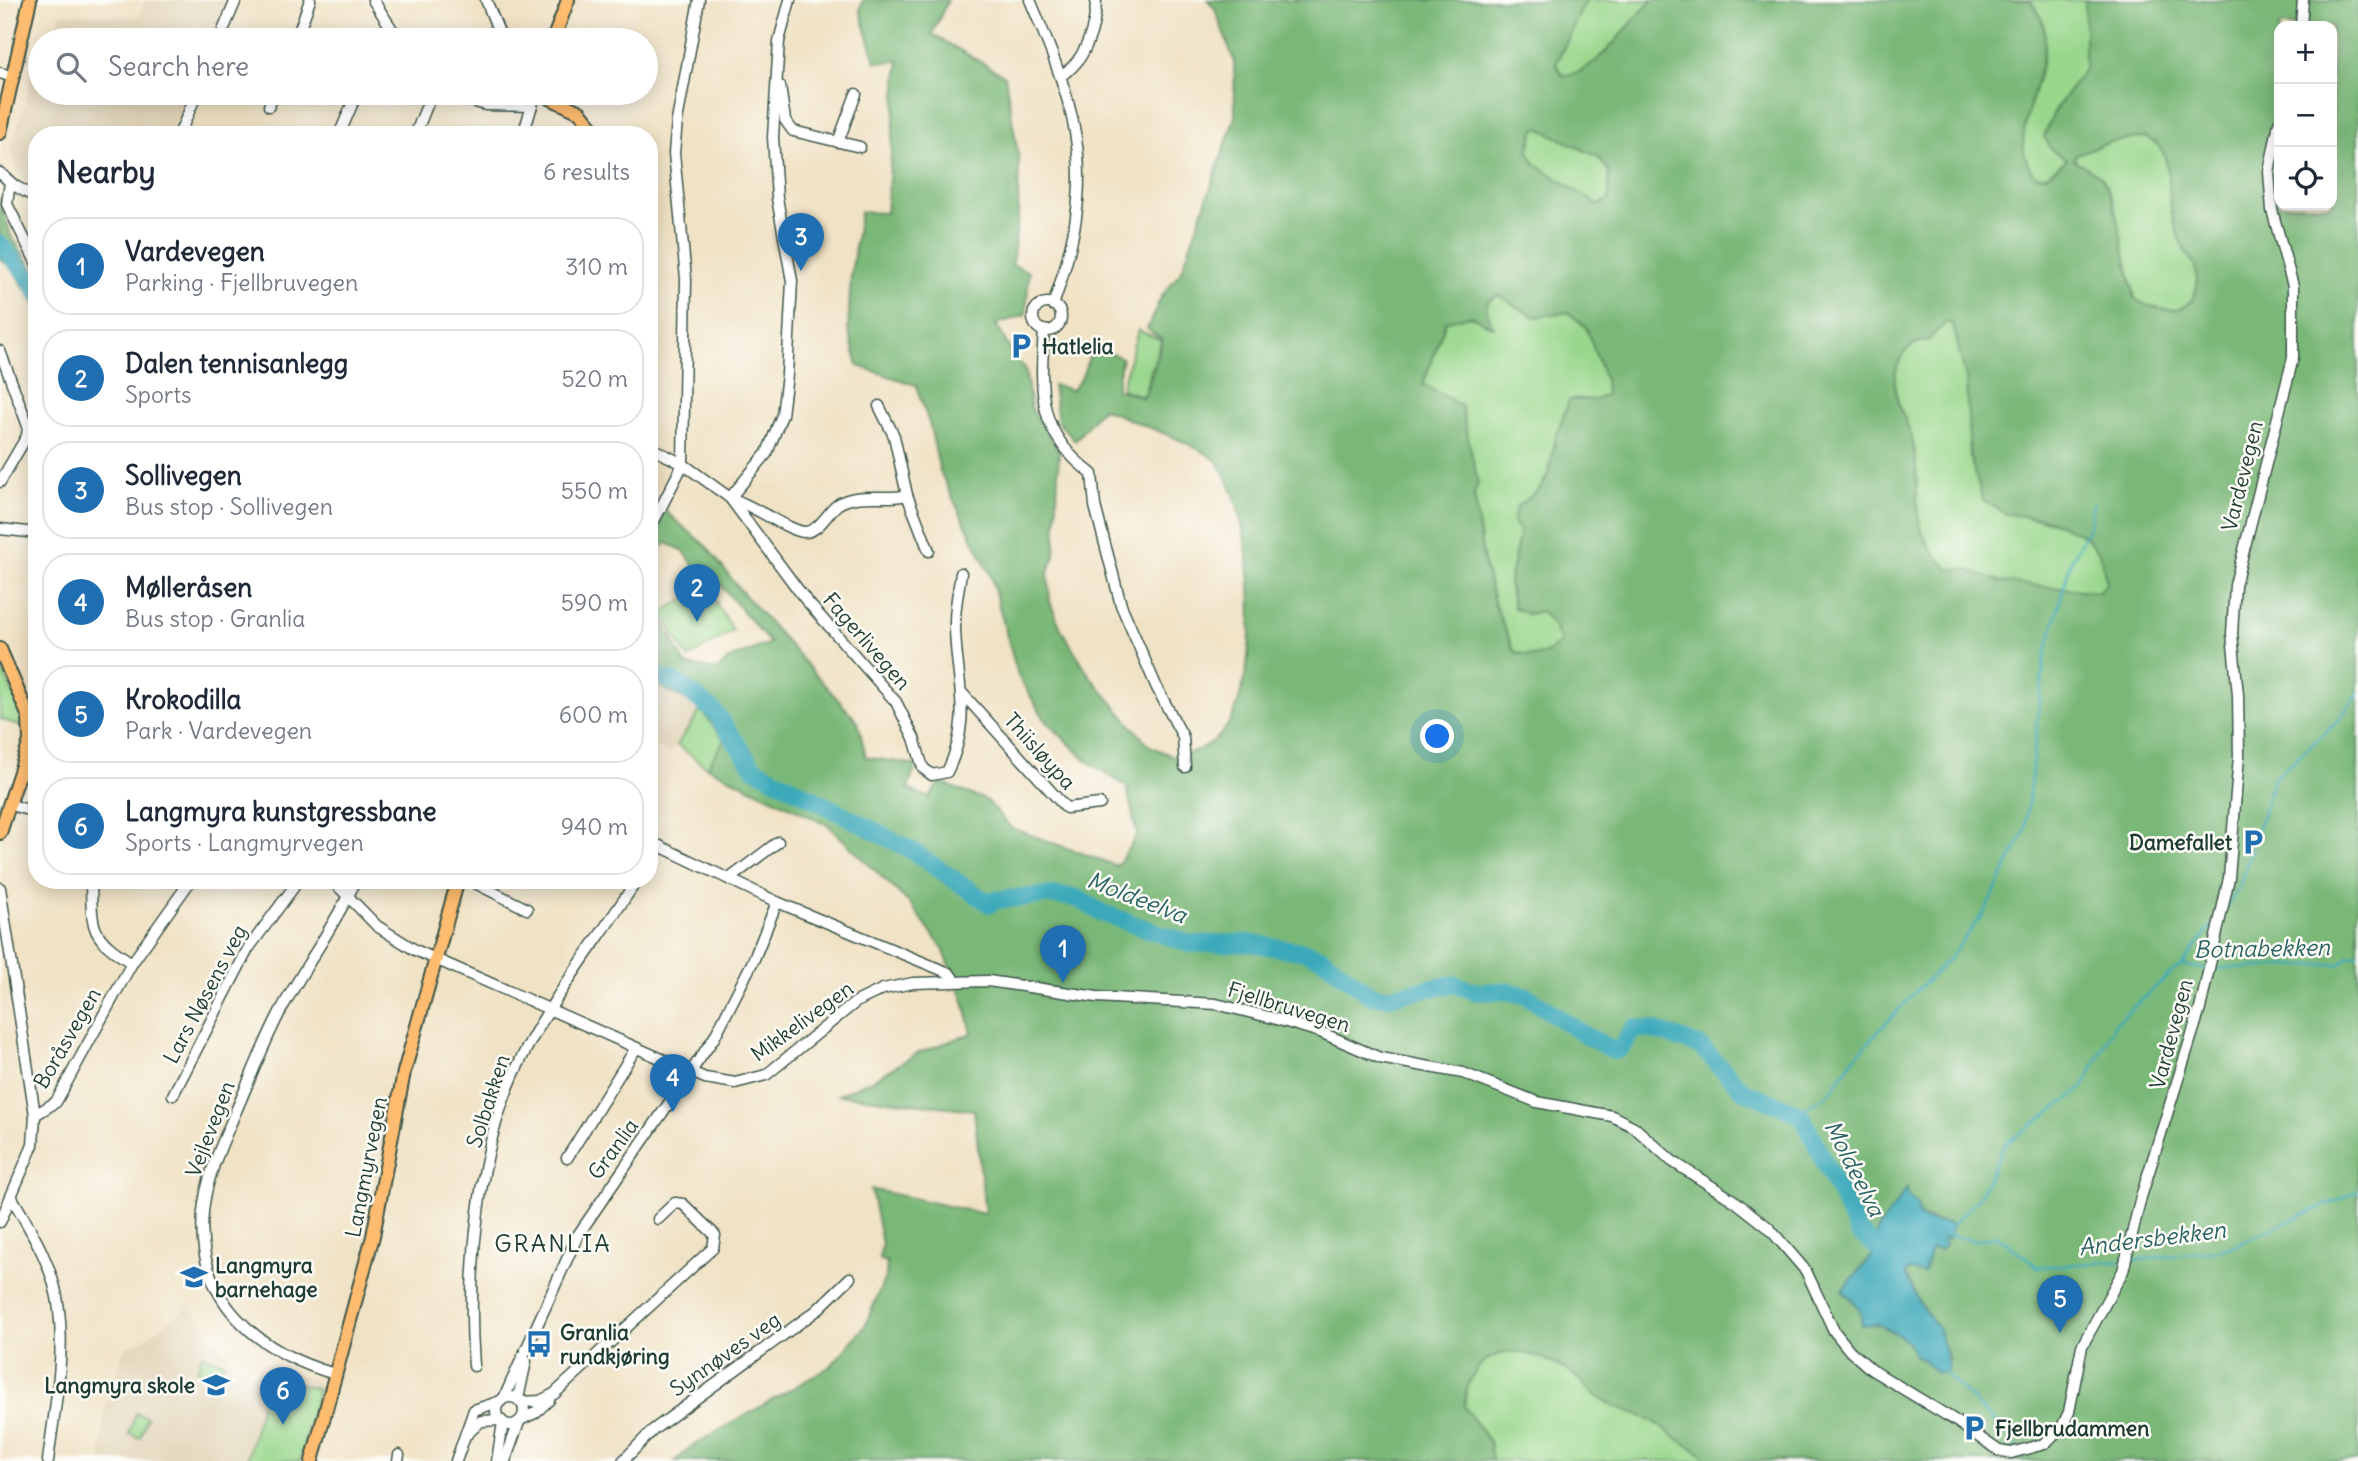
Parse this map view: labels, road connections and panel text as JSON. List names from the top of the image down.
{
  "streets": {
    "main road": ["Langmyrvegen"],
    "street": [
      "Vardevegen",
      "Fagerlivegen",
      "Thiisløypa",
      "Lars Nøsens veg",
      "Fjellbruvegen",
      "Mikkelivegen",
      "Boråsvegen",
      "Solbakken",
      "Vejlevegen",
      "Granlia",
      "Synnøves veg"
    ]
  },
  "crossings": [
    ["Vardevegen", "Fjellbruvegen"],
    ["Fagerlivegen", "Thiisløypa"],
    ["Fjellbruvegen", "Mikkelivegen"],
    ["Mikkelivegen", "Solbakken"],
    ["Mikkelivegen", "Vejlevegen"],
    ["Mikkelivegen", "Granlia"],
    ["Mikkelivegen", "Langmyrvegen"],
    ["Vejlevegen", "Langmyrvegen"]
  ],
  "districts": ["GRANLIA"],
  "water": ["Moldeelva", "Botnabekken", "Andersbekken"],
  "places": {
    "parking": ["Hatlelia", "Damefallet", "Fjellbrudammen"],
    "school or university": ["Langmyra barnehage", "Langmyra skole"],
    "bus stop": ["Granlia rundkjøring"]
  },
  "page": {
    "map_buttons": ["+", "−"],
    "search": "Search here",
    "heading": ["Nearby", "6 results"],
    "pins": [
      "3",
      "2",
      "1",
      "4",
      "5",
      "6"
    ],
    "list": [
      {
        "mark": "1",
        "name": "Vardevegen",
        "note": "Parking · Fjellbruvegen",
        "value": "310 m"
      },
      {
        "mark": "2",
        "name": "Dalen tennisanlegg",
        "note": "Sports",
        "value": "520 m"
      },
      {
        "mark": "3",
        "name": "Sollivegen",
        "note": "Bus stop · Sollivegen",
        "value": "550 m"
      },
      {
        "mark": "4",
        "name": "Mølleråsen",
        "note": "Bus stop · Granlia",
        "value": "590 m"
      },
      {
        "mark": "5",
        "name": "Krokodilla",
        "note": "Park · Vardevegen",
        "value": "600 m"
      },
      {
        "mark": "6",
        "name": "Langmyra kunstgressbane",
        "note": "Sports · Langmyrvegen",
        "value": "940 m"
      }
    ]
  }
}
